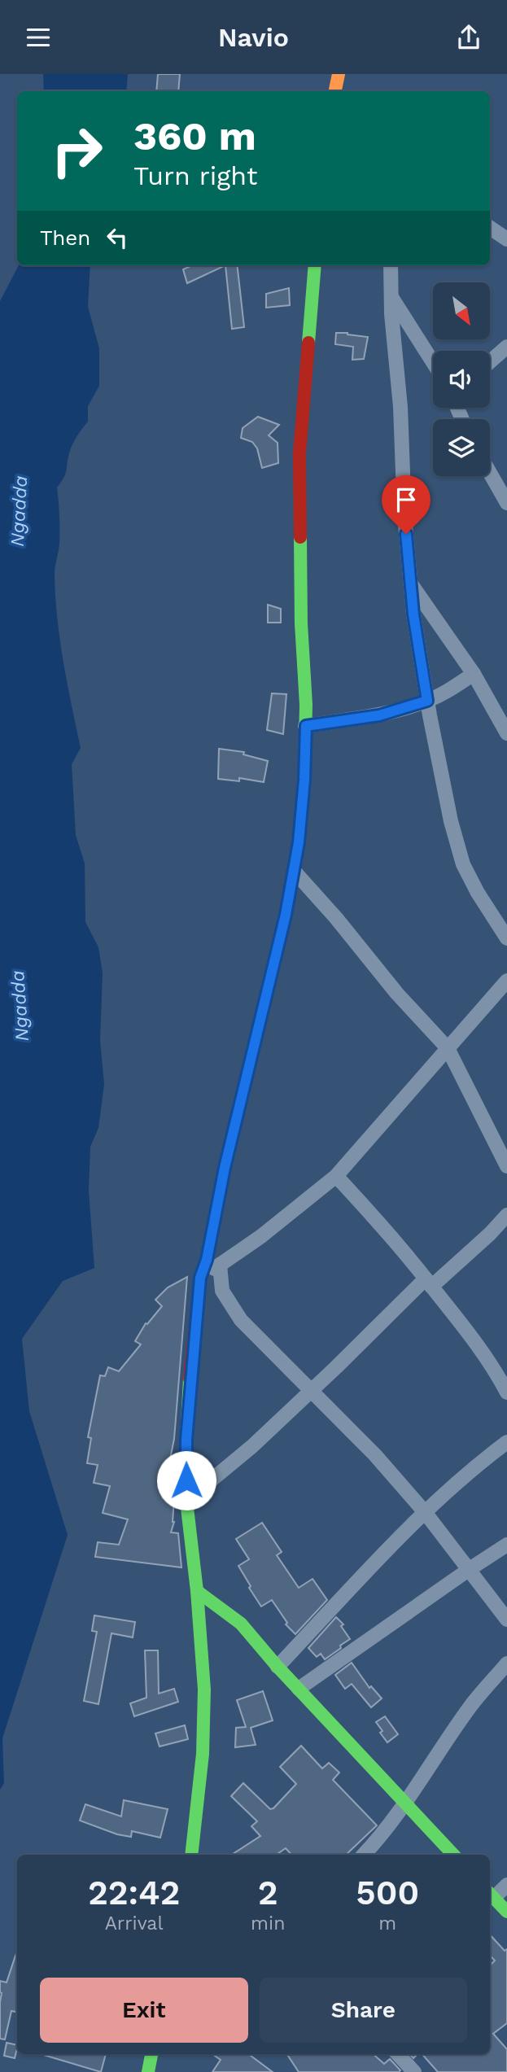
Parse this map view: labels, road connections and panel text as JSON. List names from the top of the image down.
{
  "water": ["Ngadda"],
  "north": "bottom right",
  "page": {
    "header": "Navio",
    "turn": ["360 m", "Turn right"],
    "then": "Then",
    "eta": [
      "22:42",
      "Arrival",
      "2",
      "min",
      "500",
      "m"
    ],
    "buttons": ["Exit", "Share"]
  }
}
